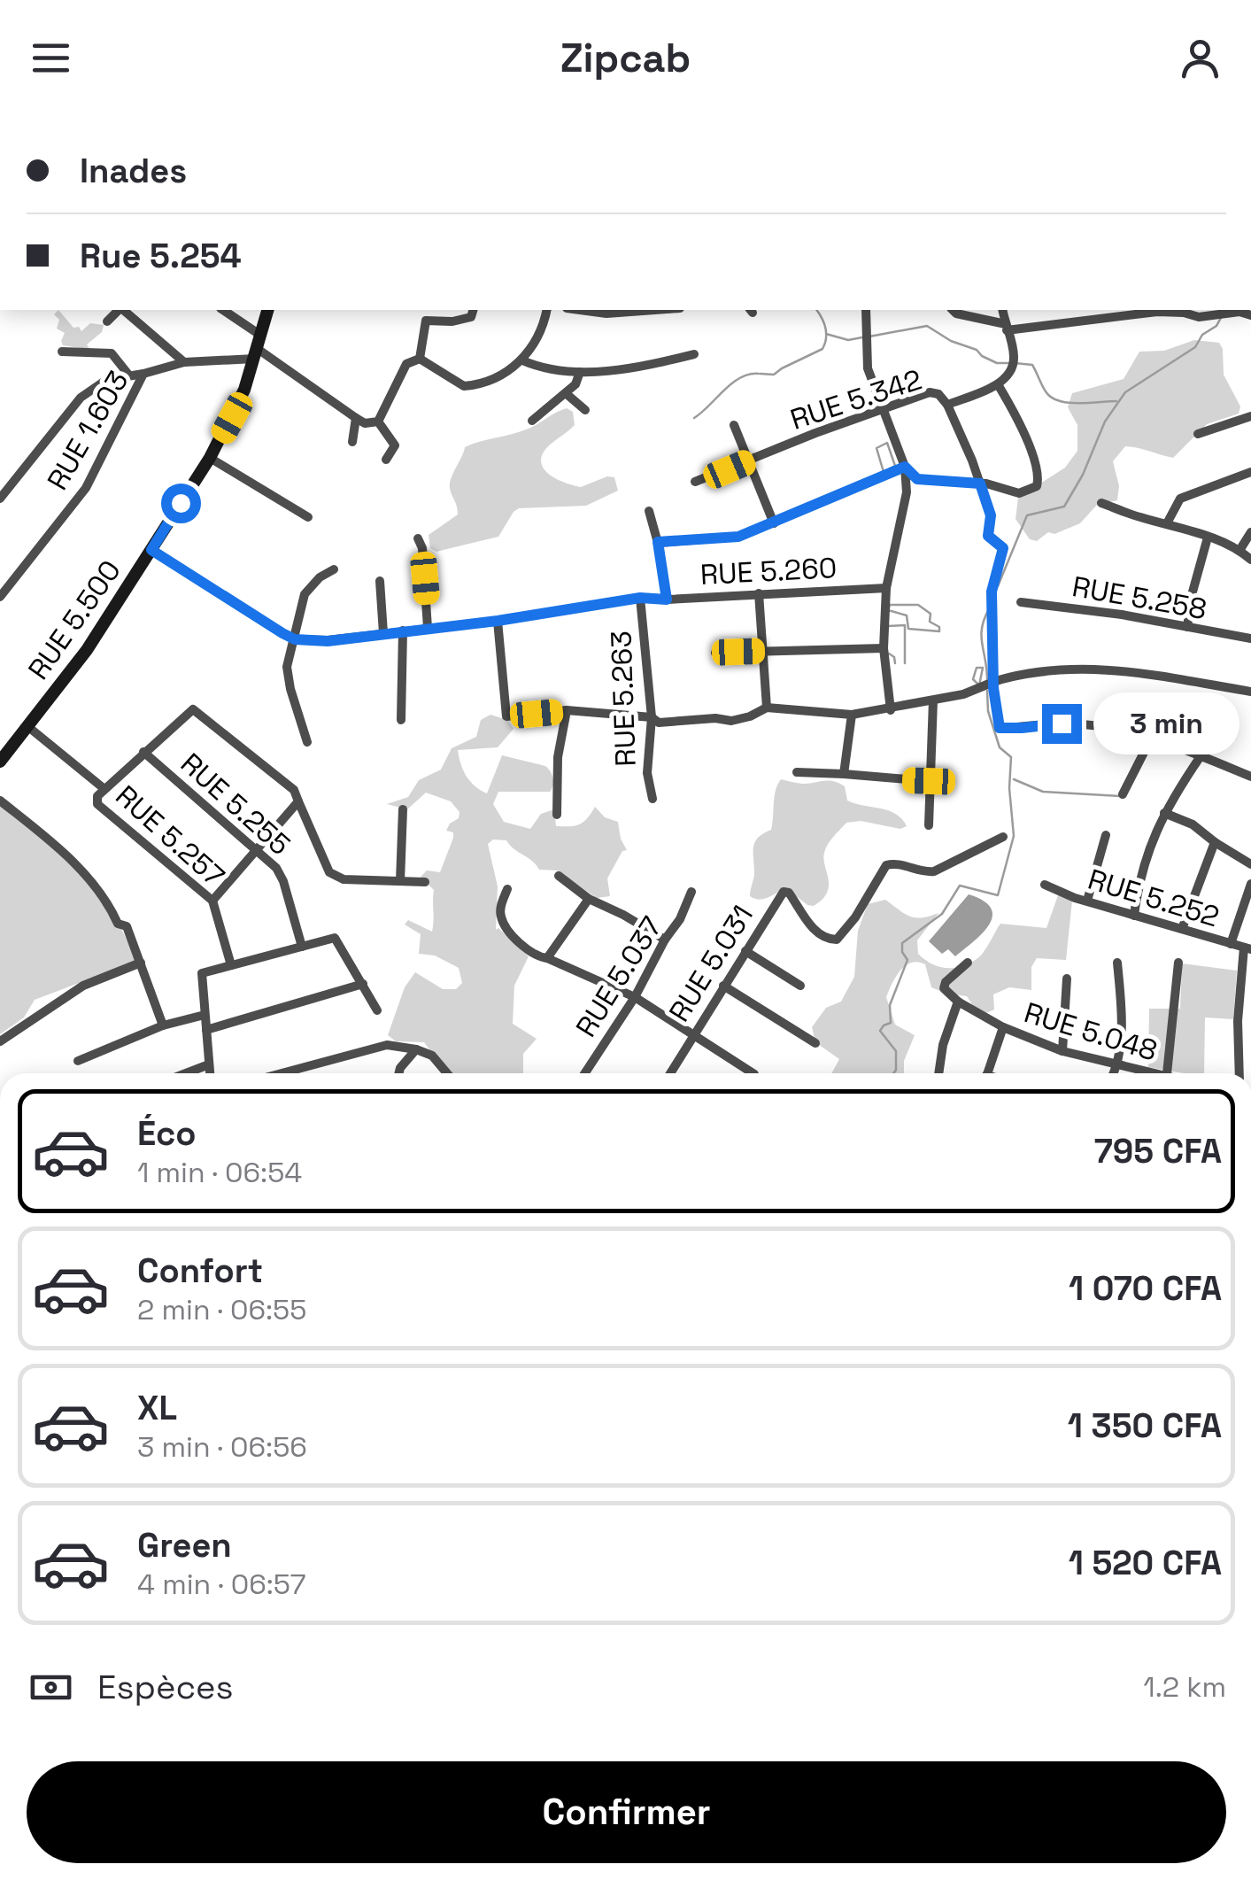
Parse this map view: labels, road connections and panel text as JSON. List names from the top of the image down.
{
  "streets": {
    "main road": ["RUE 5.500"],
    "street": [
      "RUE 5.342",
      "RUE 1.603",
      "RUE 5.260",
      "RUE 5.258",
      "RUE 5.263",
      "RUE 5.255",
      "RUE 5.257",
      "RUE 5.252",
      "RUE 5.031",
      "RUE 5.037",
      "RUE 5.048"
    ]
  },
  "crossings": [
    ["RUE 1.603", "RUE 5.500"],
    ["RUE 5.260", "RUE 5.263"],
    ["RUE 5.255", "RUE 5.257"]
  ],
  "page": {
    "header": "Zipcab",
    "banner": ["Inades", "Rue 5.254"],
    "bubble": "3 min",
    "list": [
      {
        "name": "Éco",
        "note": "1 min · 06:54",
        "value": "795 CFA"
      },
      {
        "name": "Confort",
        "note": "2 min · 06:55",
        "value": "1 070 CFA"
      },
      {
        "name": "XL",
        "note": "3 min · 06:56",
        "value": "1 350 CFA"
      },
      {
        "name": "Green",
        "note": "4 min · 06:57",
        "value": "1 520 CFA"
      }
    ],
    "pay": ["Espèces", "1.2 km"],
    "buttons": "Confirmer"
  }
}
